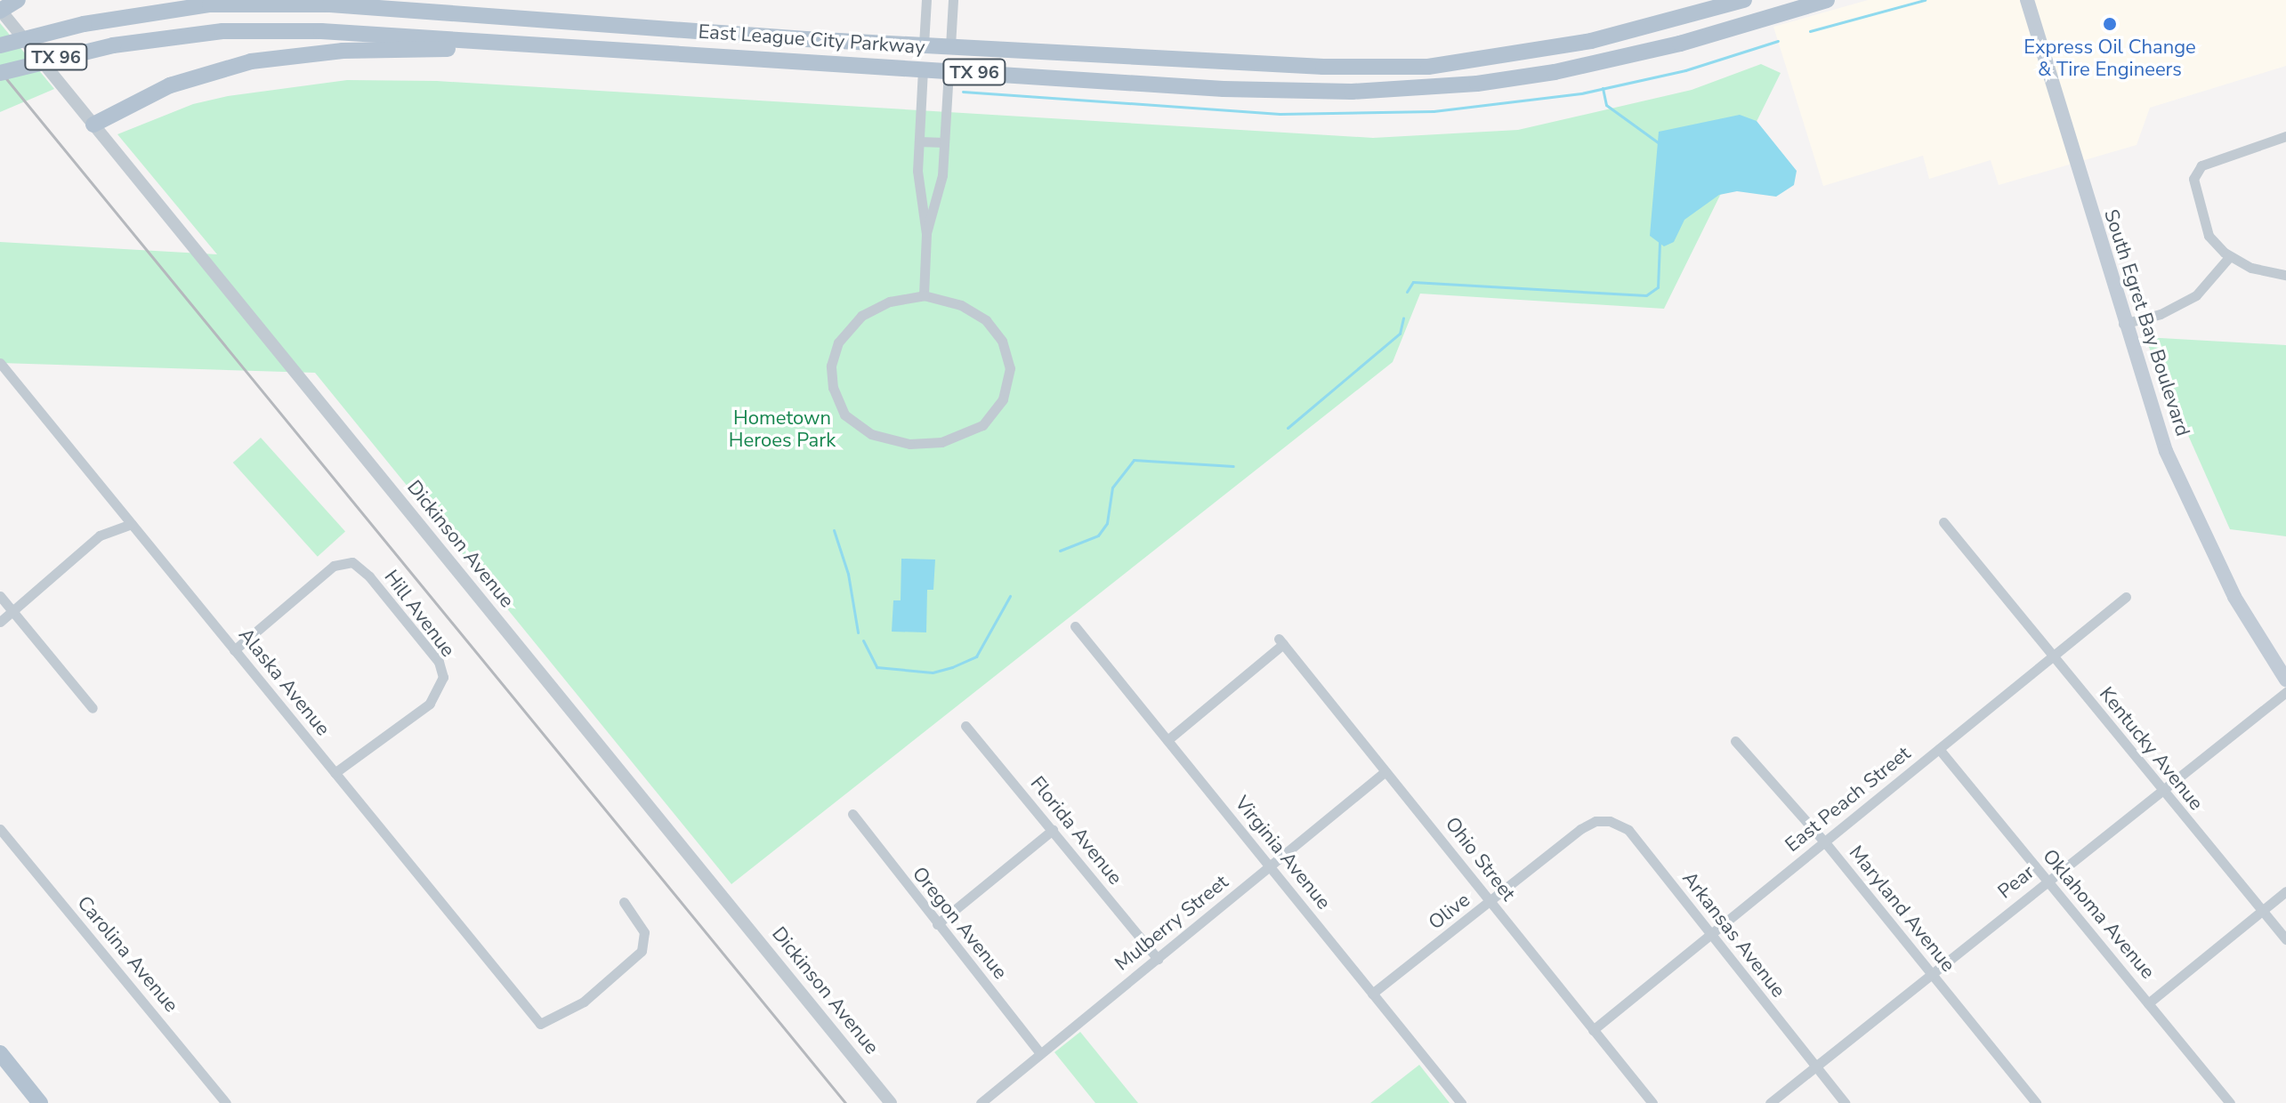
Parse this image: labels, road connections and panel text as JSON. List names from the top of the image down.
{
  "streets": {
    "main road": ["East League City Parkway", "TX 96", "South Egret Bay Boulevard"],
    "street": [
      "Dickinson Avenue",
      "Hill Avenue",
      "Alaska Avenue",
      "Kentucky Avenue",
      "East Peach Street",
      "Florida Avenue",
      "Virginia Avenue",
      "Ohio Street",
      "Pear",
      "Maryland Avenue",
      "Olive",
      "Oklahoma Avenue",
      "Oregon Avenue",
      "Mulberry Street",
      "Arkansas Avenue",
      "Carolina Avenue"
    ]
  },
  "crossings": [
    ["Hill Avenue", "Alaska Avenue"],
    ["Kentucky Avenue", "East Peach Street"],
    ["Kentucky Avenue", "Pear"],
    ["East Peach Street", "Ohio Street"],
    ["East Peach Street", "Maryland Avenue"],
    ["East Peach Street", "Oklahoma Avenue"],
    ["East Peach Street", "Arkansas Avenue"],
    ["Florida Avenue", "Mulberry Street"],
    ["Virginia Avenue", "Ohio Street"],
    ["Virginia Avenue", "Olive"],
    ["Virginia Avenue", "Mulberry Street"],
    ["Ohio Street", "Olive"],
    ["Ohio Street", "Mulberry Street"],
    ["Pear", "Maryland Avenue"],
    ["Pear", "Oklahoma Avenue"],
    ["Pear", "Arkansas Avenue"],
    ["Olive", "Arkansas Avenue"],
    ["Oregon Avenue", "Mulberry Street"]
  ],
  "parks": ["Hometown Heroes Park"],
  "places": ["Express Oil Change & Tire Engineers"]
}
